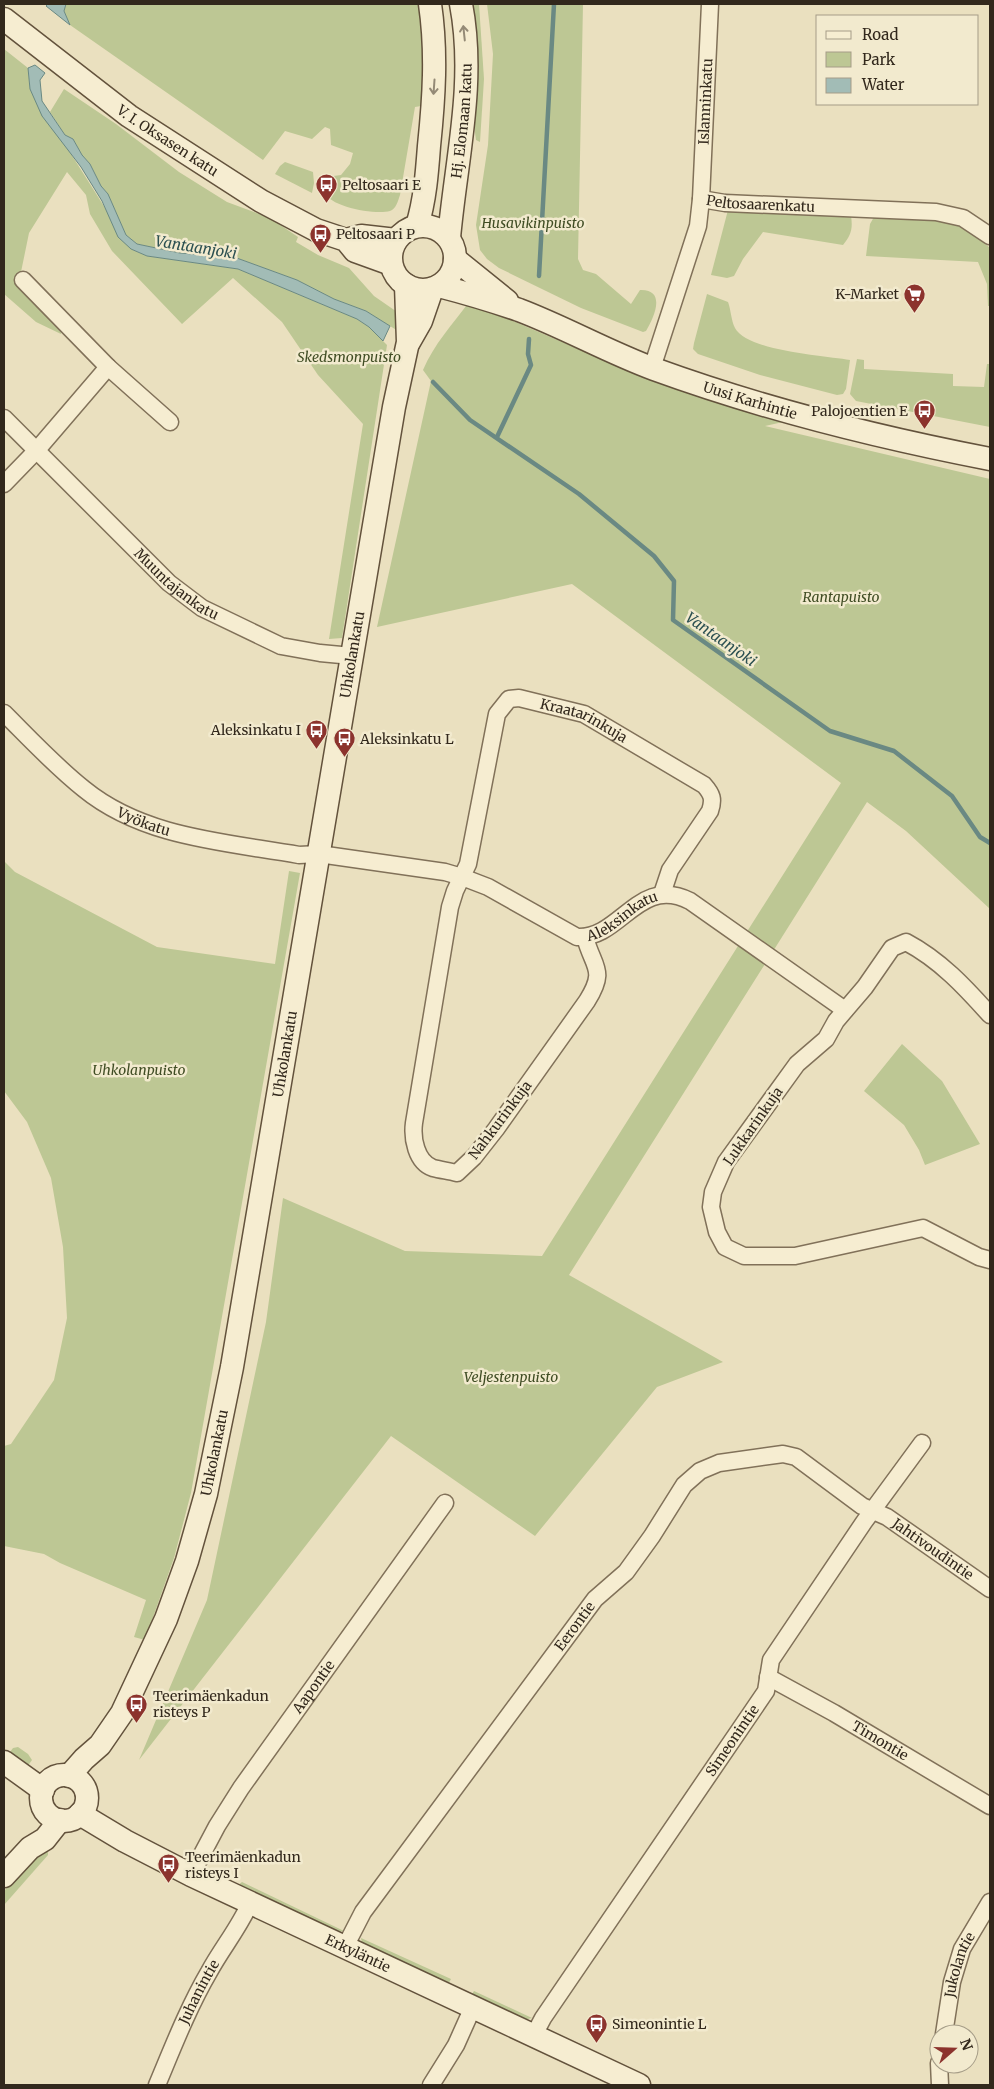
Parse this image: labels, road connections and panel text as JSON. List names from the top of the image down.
{
  "streets": {
    "street": [
      "Islanninkatu",
      "Hj. Elomaan katu",
      "V. I. Oksasen katu",
      "Peltosaarenkatu",
      "Uusi Karhintie",
      "Muuntajankatu",
      "Uhkolankatu",
      "Kraatarinkuja",
      "Vyökatu",
      "Aleksinkatu",
      "Nahkurinkuja",
      "Lukkarinkuja",
      "Jahtivoudintie",
      "Eerontie",
      "Aapontie",
      "Simeonintie",
      "Timontie",
      "Erkyläntie",
      "Jukolantie",
      "Juhanintie"
    ]
  },
  "crossings": [
    ["Islanninkatu", "Peltosaarenkatu"],
    ["Hj. Elomaan katu", "V. I. Oksasen katu"],
    ["Hj. Elomaan katu", "Uusi Karhintie"],
    ["Hj. Elomaan katu", "Uhkolankatu"],
    ["V. I. Oksasen katu", "Uusi Karhintie"],
    ["V. I. Oksasen katu", "Uhkolankatu"],
    ["Peltosaarenkatu", "Uusi Karhintie"],
    ["Uusi Karhintie", "Uhkolankatu"],
    ["Muuntajankatu", "Uhkolankatu"],
    ["Uhkolankatu", "Vyökatu"],
    ["Uhkolankatu", "Aleksinkatu"],
    ["Kraatarinkuja", "Aleksinkatu"],
    ["Kraatarinkuja", "Nahkurinkuja"],
    ["Vyökatu", "Aleksinkatu"],
    ["Aleksinkatu", "Nahkurinkuja"],
    ["Aleksinkatu", "Lukkarinkuja"],
    ["Jahtivoudintie", "Eerontie"],
    ["Jahtivoudintie", "Simeonintie"],
    ["Eerontie", "Simeonintie"],
    ["Eerontie", "Erkyläntie"],
    ["Aapontie", "Erkyläntie"],
    ["Simeonintie", "Timontie"],
    ["Simeonintie", "Erkyläntie"],
    ["Erkyläntie", "Juhanintie"]
  ],
  "water": ["Vantaanjoki"],
  "parks": [
    "Husavikinpuisto",
    "Skedsmonpuisto",
    "Rantapuisto",
    "Uhkolanpuisto",
    "Veljestenpuisto"
  ],
  "places": {
    "bus stop": [
      "Peltosaari E",
      "Peltosaari P",
      "Palojoentien E",
      "Aleksinkatu I",
      "Aleksinkatu L",
      "Teerimäenkadun risteys P",
      "Teerimäenkadun risteys I",
      "Simeonintie L"
    ],
    "supermarket": ["K-Market"]
  },
  "legend": ["Road", "Park", "Water"],
  "north": "right"
}
